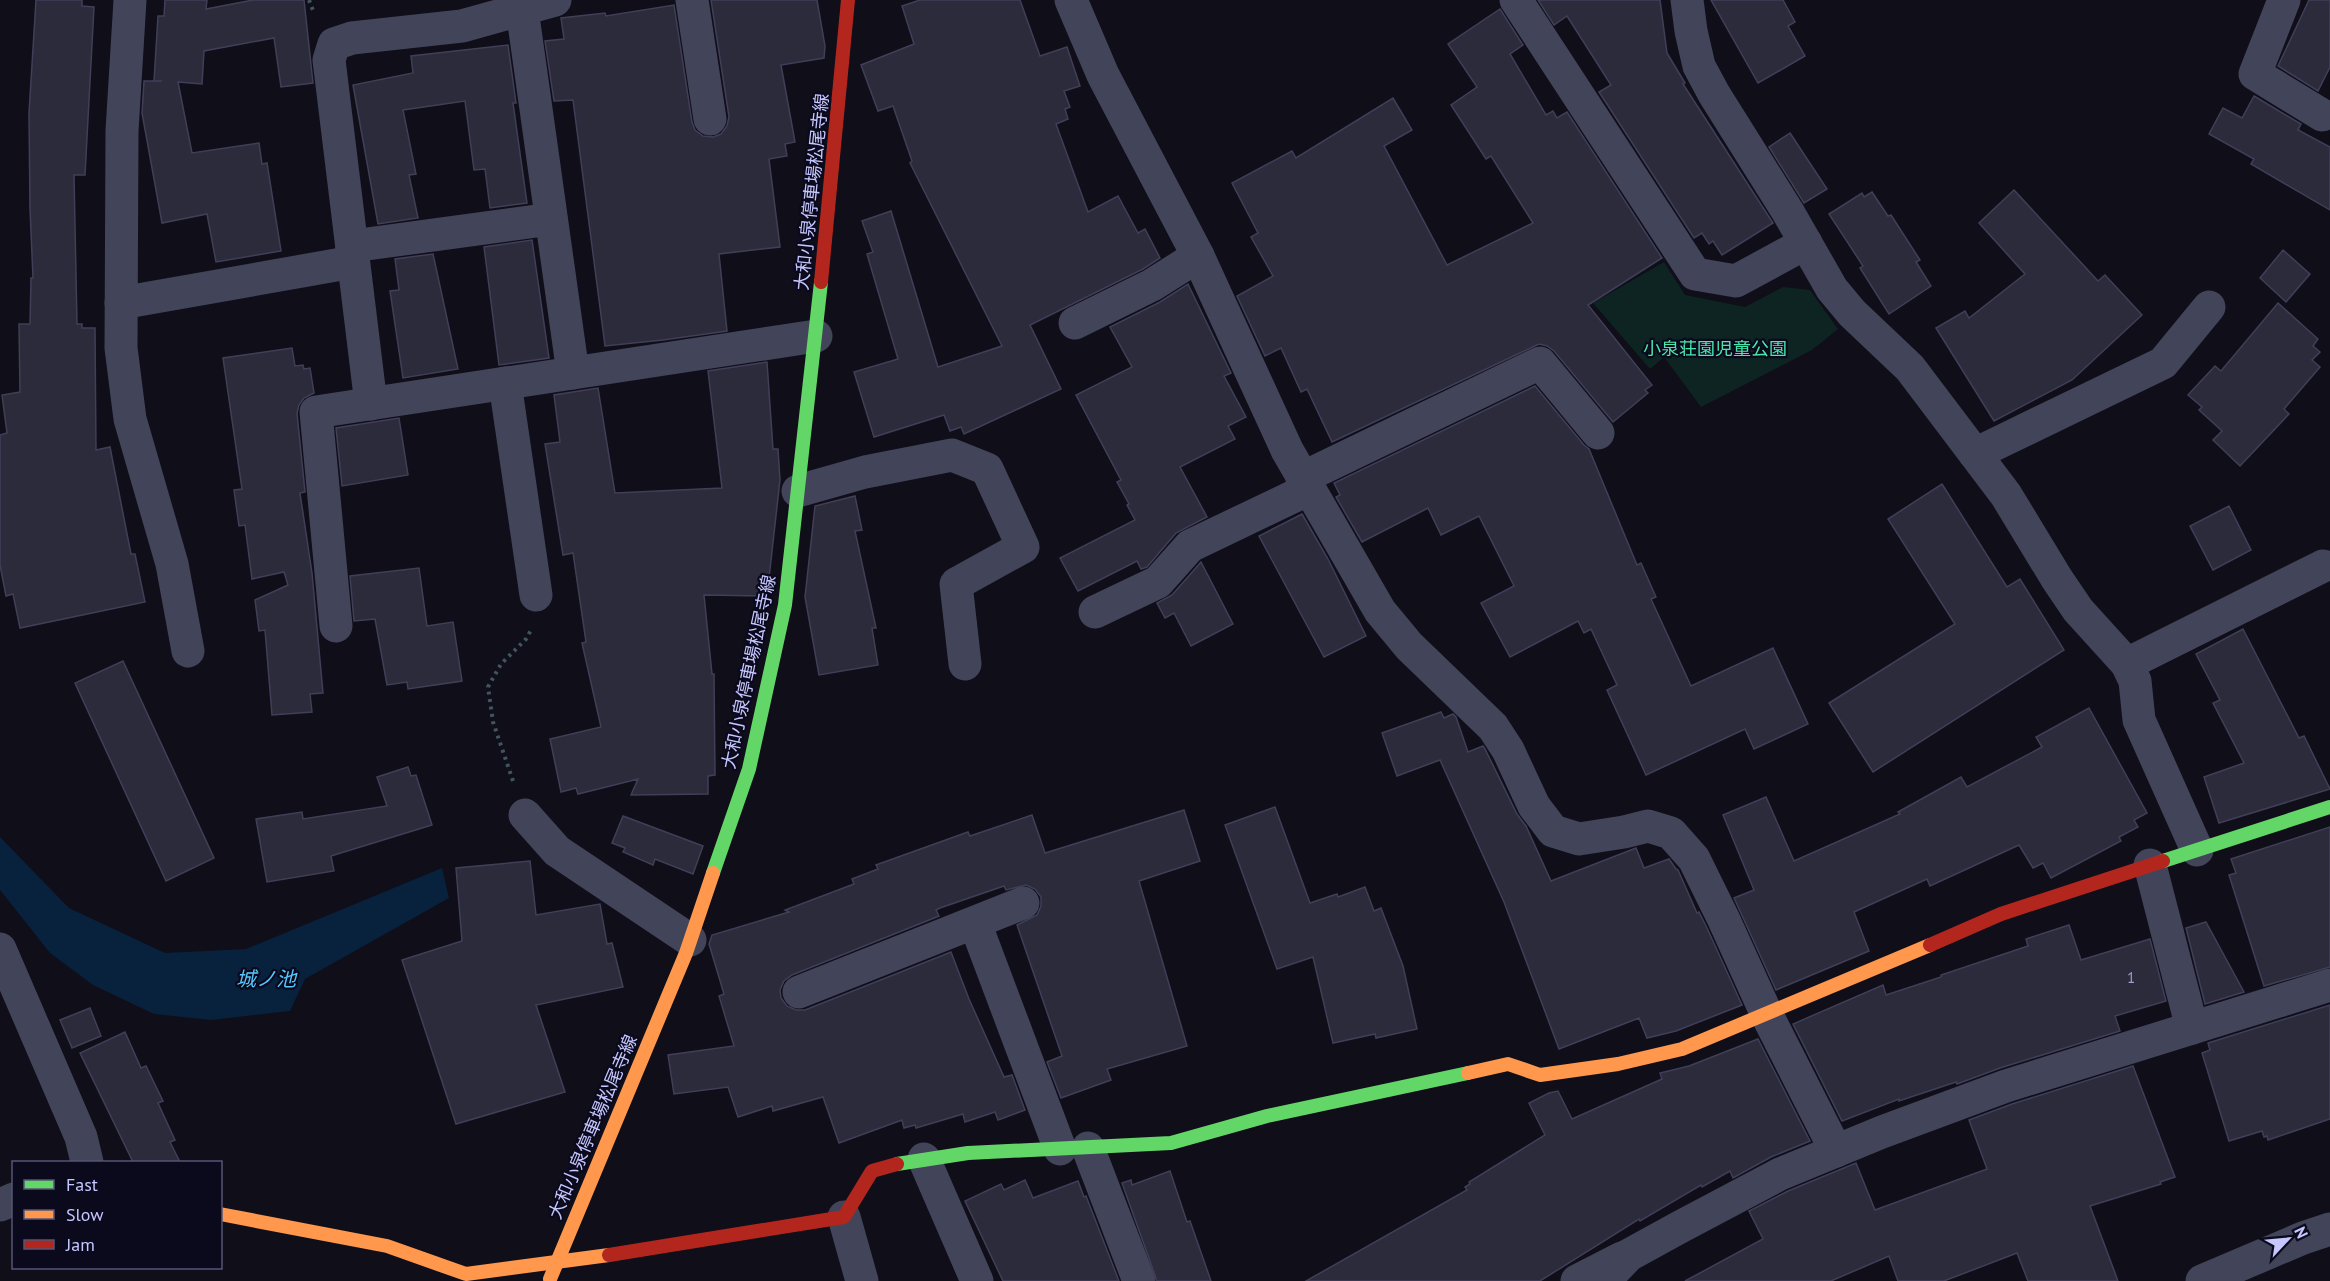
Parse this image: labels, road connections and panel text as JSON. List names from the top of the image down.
{
  "streets": {
    "street": ["大和小泉停車場松尾寺線"]
  },
  "water": ["城ノ池"],
  "parks": ["小泉荘園児童公園"],
  "house_numbers": ["1"],
  "legend": ["Fast", "Slow", "Jam"],
  "north": "top right"
}
